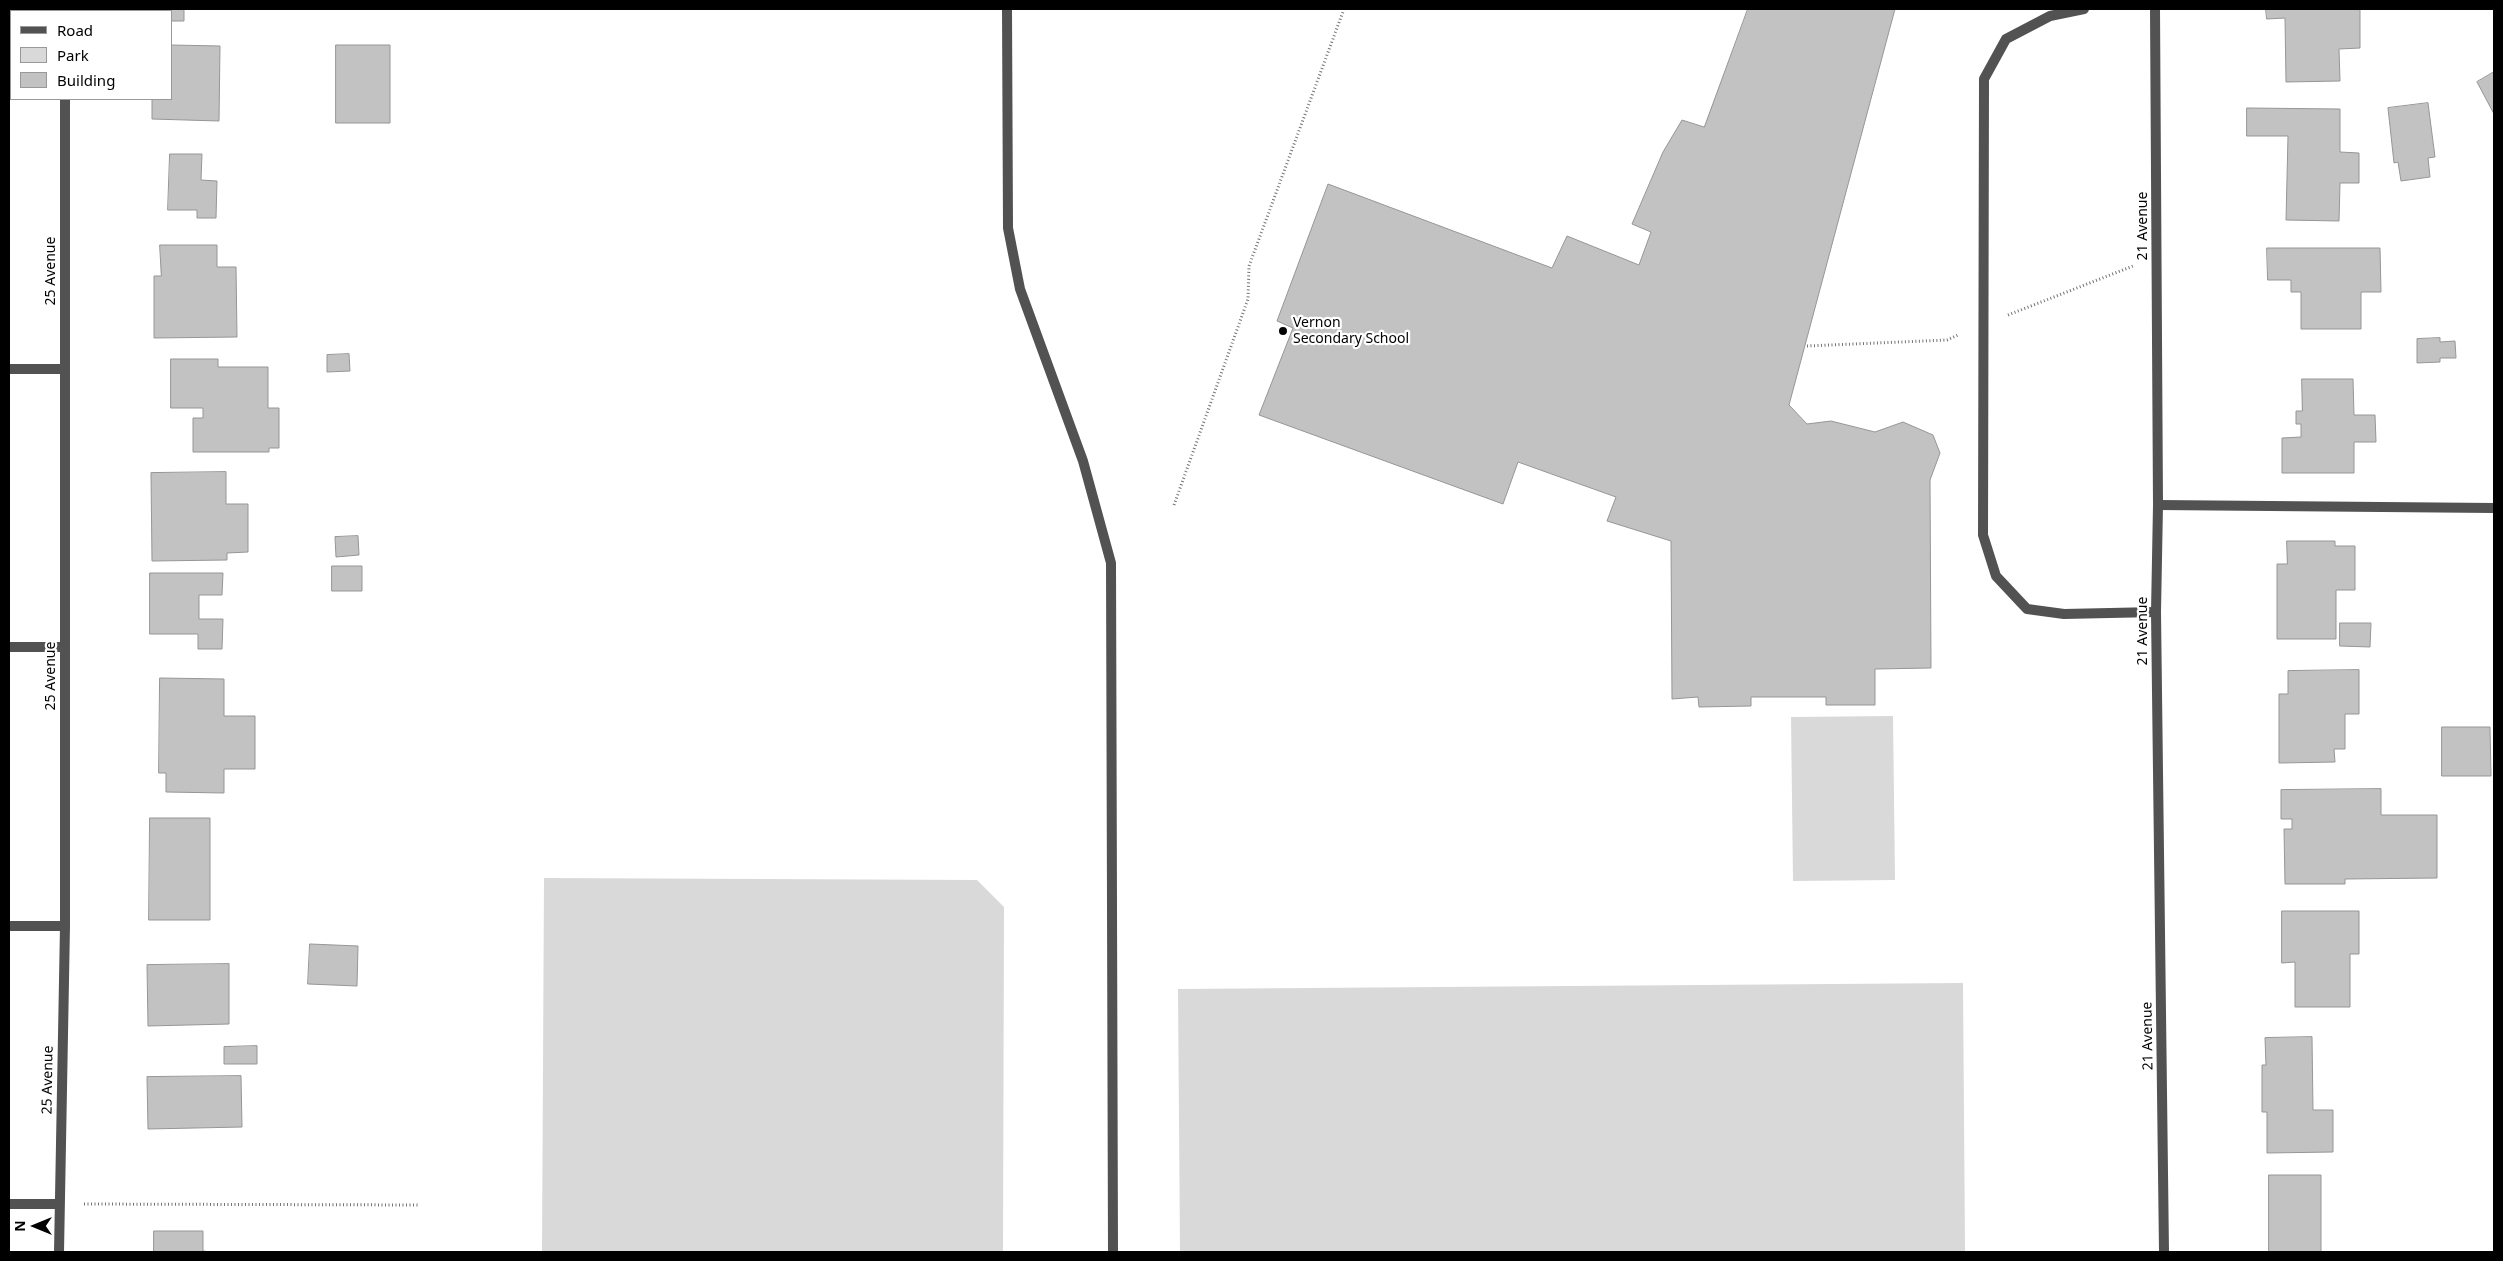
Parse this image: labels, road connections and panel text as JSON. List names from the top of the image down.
{
  "streets": {
    "street": ["21 Avenue", "25 Avenue"]
  },
  "places": ["Vernon Secondary School"],
  "legend": ["Road", "Park", "Building"],
  "north": "left"
}
